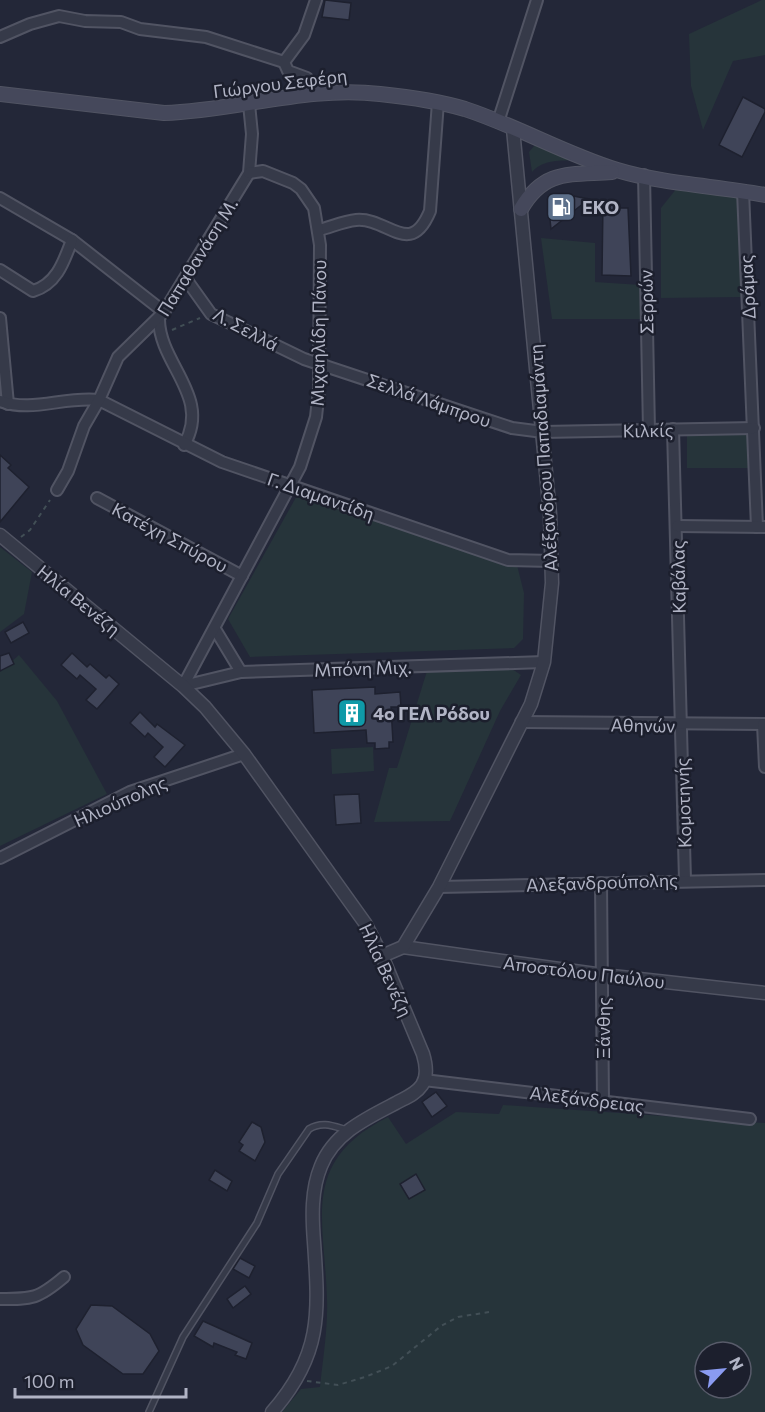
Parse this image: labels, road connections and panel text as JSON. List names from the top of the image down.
{
  "streets": {
    "main road": ["Γιώργου Σεφέρη"],
    "street": [
      "Παπαθανάση Μ.",
      "Δράμας",
      "Σερρών",
      "Λ. Σελλά",
      "Μιχαηλίδη Πάνου",
      "Σελλά Λάμπρου",
      "Κιλκίς",
      "Αλέξανδρου Παπαδιαμάντη",
      "Γ. Διαμαντίδη",
      "Κατέχη Σπύρου",
      "Καβάλας",
      "Ηλία Βενέζη",
      "Μπόνη Μιχ.",
      "Αθηνών",
      "Ηλιούπολης",
      "Κομοτηνής",
      "Αλεξανδρούπολης",
      "Αποστόλου Παύλου",
      "Ξάνθης",
      "Αλεξάνδρειας"
    ]
  },
  "crossings": [
    ["Γιώργου Σεφέρη", "Παπαθανάση Μ."],
    ["Γιώργου Σεφέρη", "Δράμας"],
    ["Γιώργου Σεφέρη", "Σερρών"],
    ["Γιώργου Σεφέρη", "Αλέξανδρου Παπαδιαμάντη"],
    ["Παπαθανάση Μ.", "Λ. Σελλά"],
    ["Παπαθανάση Μ.", "Μιχαηλίδη Πάνου"],
    ["Παπαθανάση Μ.", "Γ. Διαμαντίδη"],
    ["Δράμας", "Κιλκίς"],
    ["Σερρών", "Κιλκίς"],
    ["Λ. Σελλά", "Μιχαηλίδη Πάνου"],
    ["Λ. Σελλά", "Σελλά Λάμπρου"],
    ["Μιχαηλίδη Πάνου", "Σελλά Λάμπρου"],
    ["Μιχαηλίδη Πάνου", "Γ. Διαμαντίδη"],
    ["Μιχαηλίδη Πάνου", "Κατέχη Σπύρου"],
    ["Μιχαηλίδη Πάνου", "Ηλία Βενέζη"],
    ["Μιχαηλίδη Πάνου", "Μπόνη Μιχ."],
    ["Σελλά Λάμπρου", "Κιλκίς"],
    ["Σελλά Λάμπρου", "Αλέξανδρου Παπαδιαμάντη"],
    ["Κιλκίς", "Αλέξανδρου Παπαδιαμάντη"],
    ["Κιλκίς", "Καβάλας"],
    ["Αλέξανδρου Παπαδιαμάντη", "Γ. Διαμαντίδη"],
    ["Αλέξανδρου Παπαδιαμάντη", "Μπόνη Μιχ."],
    ["Αλέξανδρου Παπαδιαμάντη", "Αθηνών"],
    ["Αλέξανδρου Παπαδιαμάντη", "Αλεξανδρούπολης"],
    ["Αλέξανδρου Παπαδιαμάντη", "Αποστόλου Παύλου"],
    ["Καβάλας", "Αθηνών"],
    ["Καβάλας", "Κομοτηνής"],
    ["Ηλία Βενέζη", "Μπόνη Μιχ."],
    ["Ηλία Βενέζη", "Ηλιούπολης"],
    ["Ηλία Βενέζη", "Αλεξάνδρειας"],
    ["Αθηνών", "Κομοτηνής"],
    ["Κομοτηνής", "Αλεξανδρούπολης"],
    ["Αλεξανδρούπολης", "Ξάνθης"],
    ["Αποστόλου Παύλου", "Ξάνθης"],
    ["Ξάνθης", "Αλεξάνδρειας"]
  ],
  "places": {
    "fuel station": ["EKO"],
    "building": ["4ο ΓΕΛ Ρόδου"]
  },
  "scale_bar": "100 m",
  "north": "top right"
}
